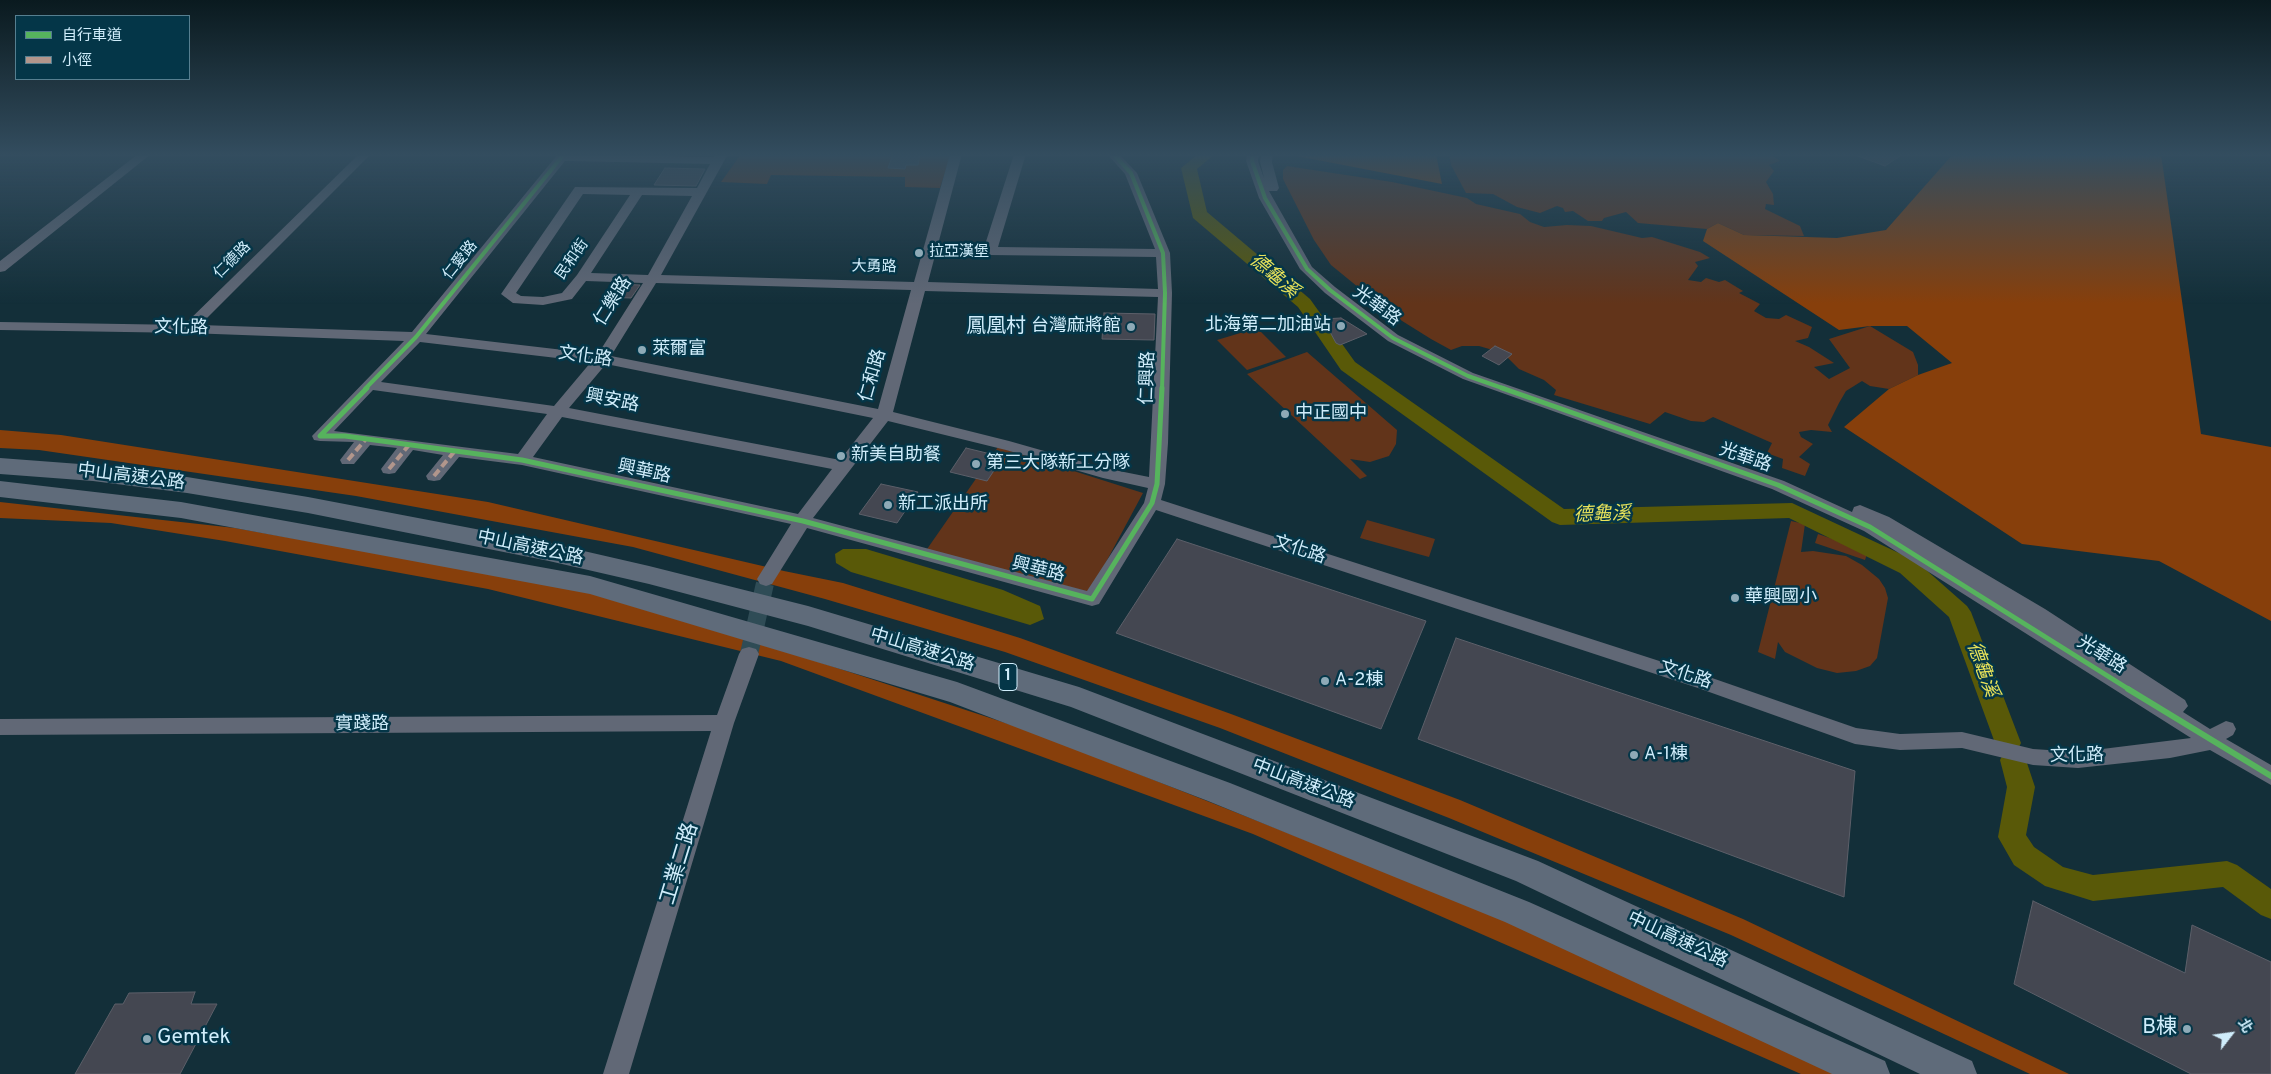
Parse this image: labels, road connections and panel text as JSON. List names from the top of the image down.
{
  "streets": {
    "highway": ["中山高速公路", "1"],
    "street": [
      "民和街",
      "仁德路",
      "仁愛路",
      "大勇路",
      "仁樂路",
      "光華路",
      "文化路",
      "仁和路",
      "仁興路",
      "興安路",
      "興華路",
      "實踐路",
      "工業二路"
    ]
  },
  "crossings": [
    ["民和街", "大勇路"],
    ["仁德路", "文化路"],
    ["仁愛路", "文化路"],
    ["仁愛路", "興華路"],
    ["大勇路", "仁樂路"],
    ["大勇路", "仁和路"],
    ["大勇路", "仁興路"],
    ["仁樂路", "文化路"],
    ["仁樂路", "興安路"],
    ["仁樂路", "興華路"],
    ["光華路", "文化路"],
    ["文化路", "仁和路"],
    ["文化路", "仁興路"],
    ["文化路", "興華路"],
    ["仁和路", "興安路"],
    ["仁和路", "興華路"],
    ["仁興路", "興華路"],
    ["興安路", "興華路"],
    ["實踐路", "工業二路"]
  ],
  "districts": ["鳳凰村"],
  "water": ["德龜溪"],
  "places": [
    "拉亞漢堡",
    "北海第二加油站",
    "台灣麻將館",
    "萊爾富",
    "中正國中",
    "新美自助餐",
    "第三大隊新工分隊",
    "新工派出所",
    "華興國小",
    "A-2棟",
    "A-1棟",
    "B棟",
    "Gemtek"
  ],
  "legend": ["自行車道", "小徑"],
  "north": "top right"
}
